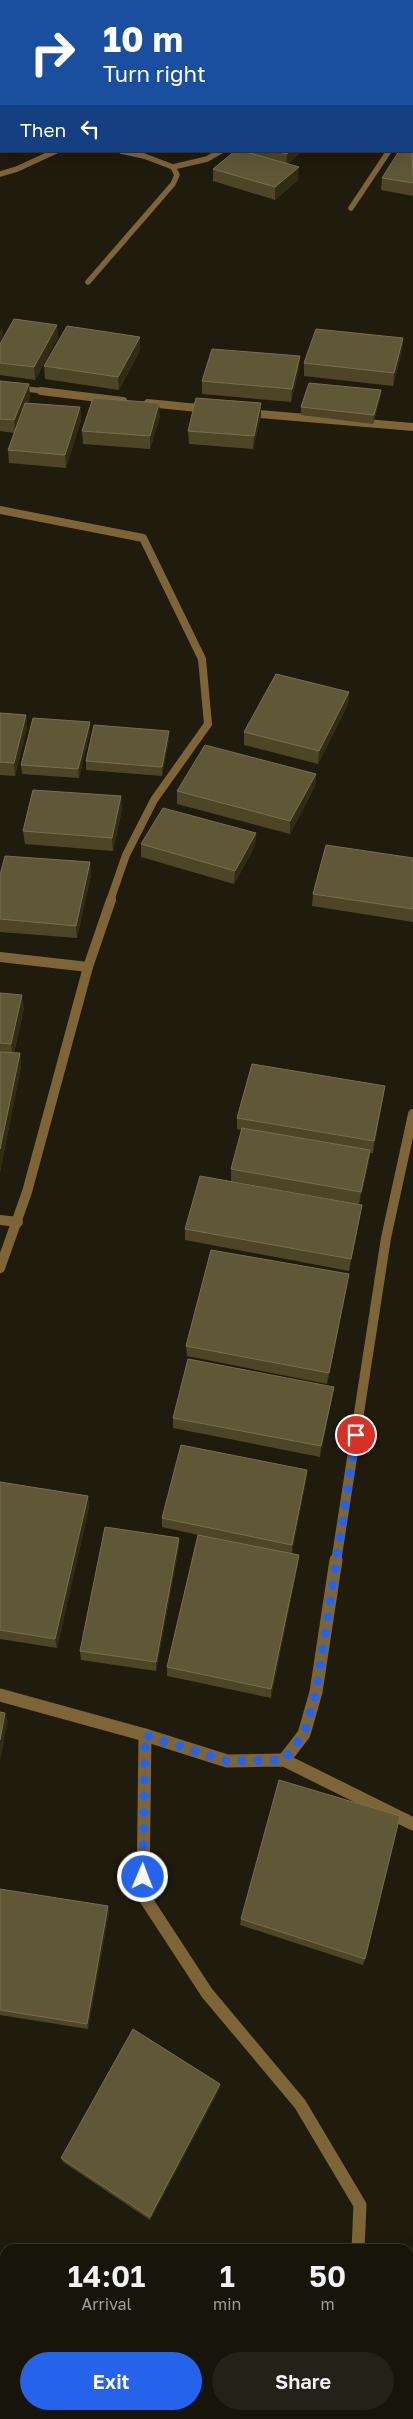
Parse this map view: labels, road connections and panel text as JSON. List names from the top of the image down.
{
  "page": {
    "turn": ["10 m", "Turn right"],
    "then": "Then",
    "eta": [
      "14:01",
      "Arrival",
      "1",
      "min",
      "50",
      "m"
    ],
    "buttons": ["Exit", "Share"]
  }
}
